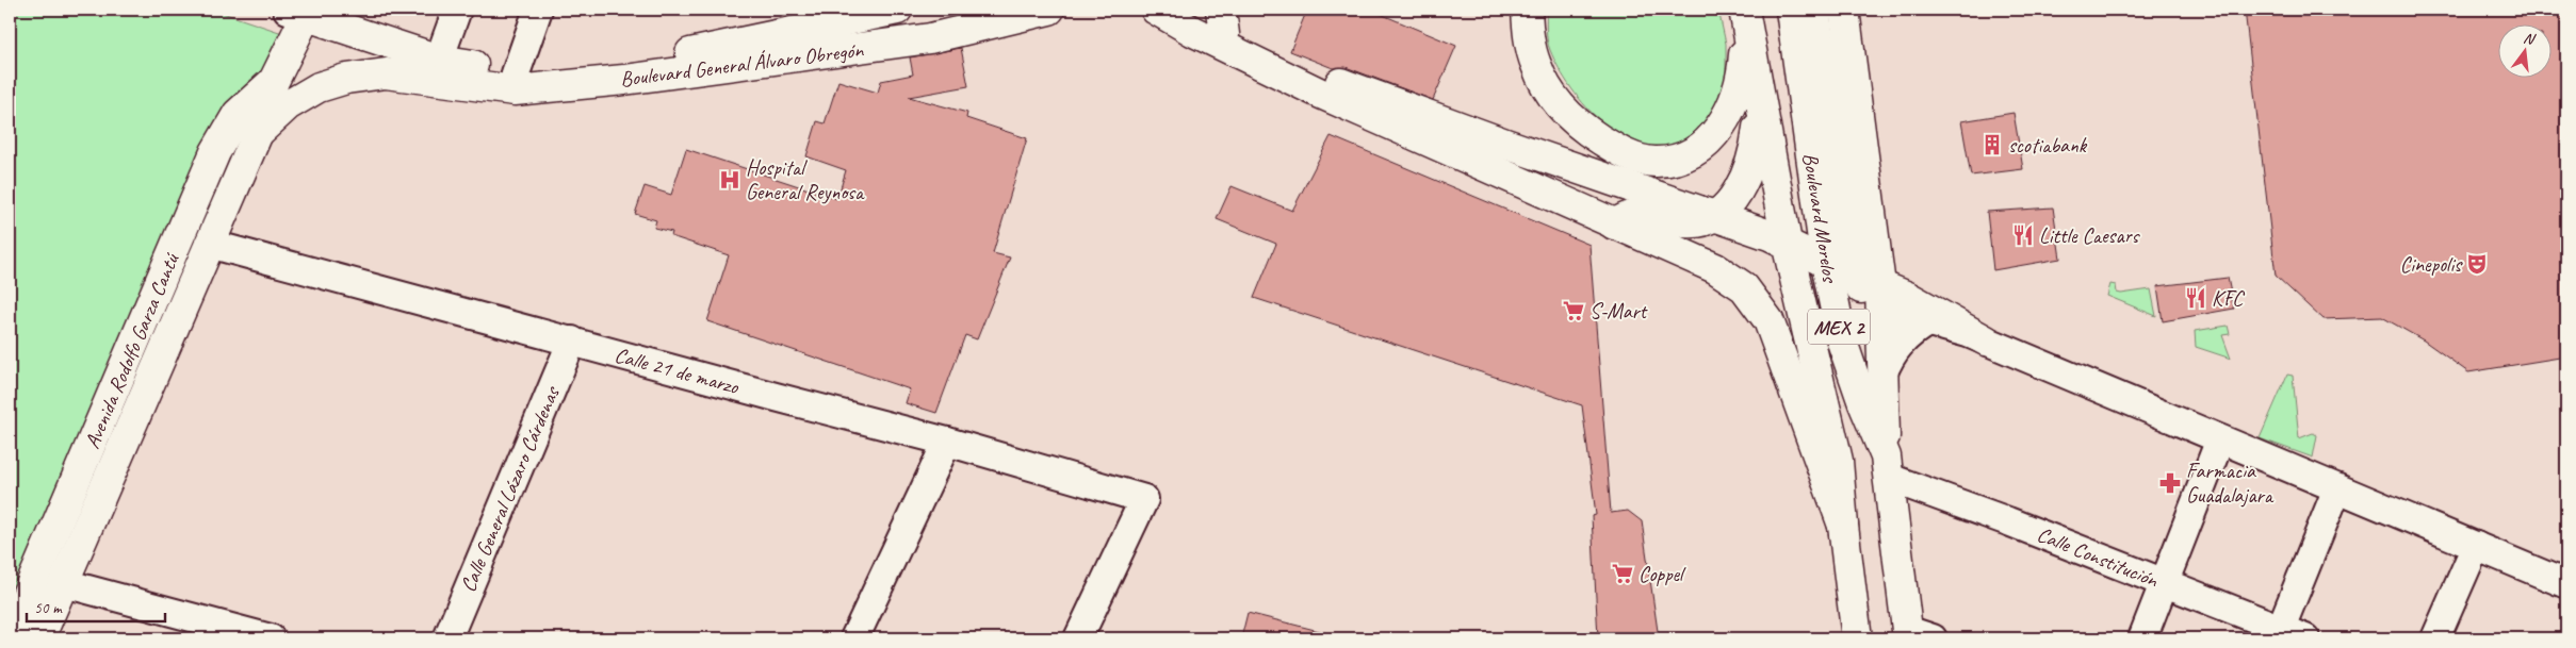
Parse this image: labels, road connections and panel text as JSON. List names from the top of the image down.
{
  "streets": {
    "main road": [
      "Boulevard General Álvaro Obregón",
      "Boulevard Morelos",
      "MEX 2",
      "Avenida Rodolfo Garza Cantú"
    ],
    "street": ["Calle 21 de marzo", "Calle General Lázaro Cárdenas", "Calle Constitución"]
  },
  "crossings": [
    ["Boulevard General Álvaro Obregón", "Avenida Rodolfo Garza Cantú"],
    ["Boulevard Morelos", "Calle Constitución"],
    ["Avenida Rodolfo Garza Cantú", "Calle 21 de marzo"],
    ["Calle 21 de marzo", "Calle General Lázaro Cárdenas"]
  ],
  "places": {
    "building": ["scotiabank"],
    "hospital": ["Hospital General Reynosa"],
    "restaurant": ["Little Caesars", "KFC"],
    "theatre": ["Cinepolis"],
    "supermarket": ["S-Mart", "Coppel"],
    "pharmacy": ["Farmacia Guadalajara"]
  },
  "scale_bar": "50 m",
  "north": "top"
}
